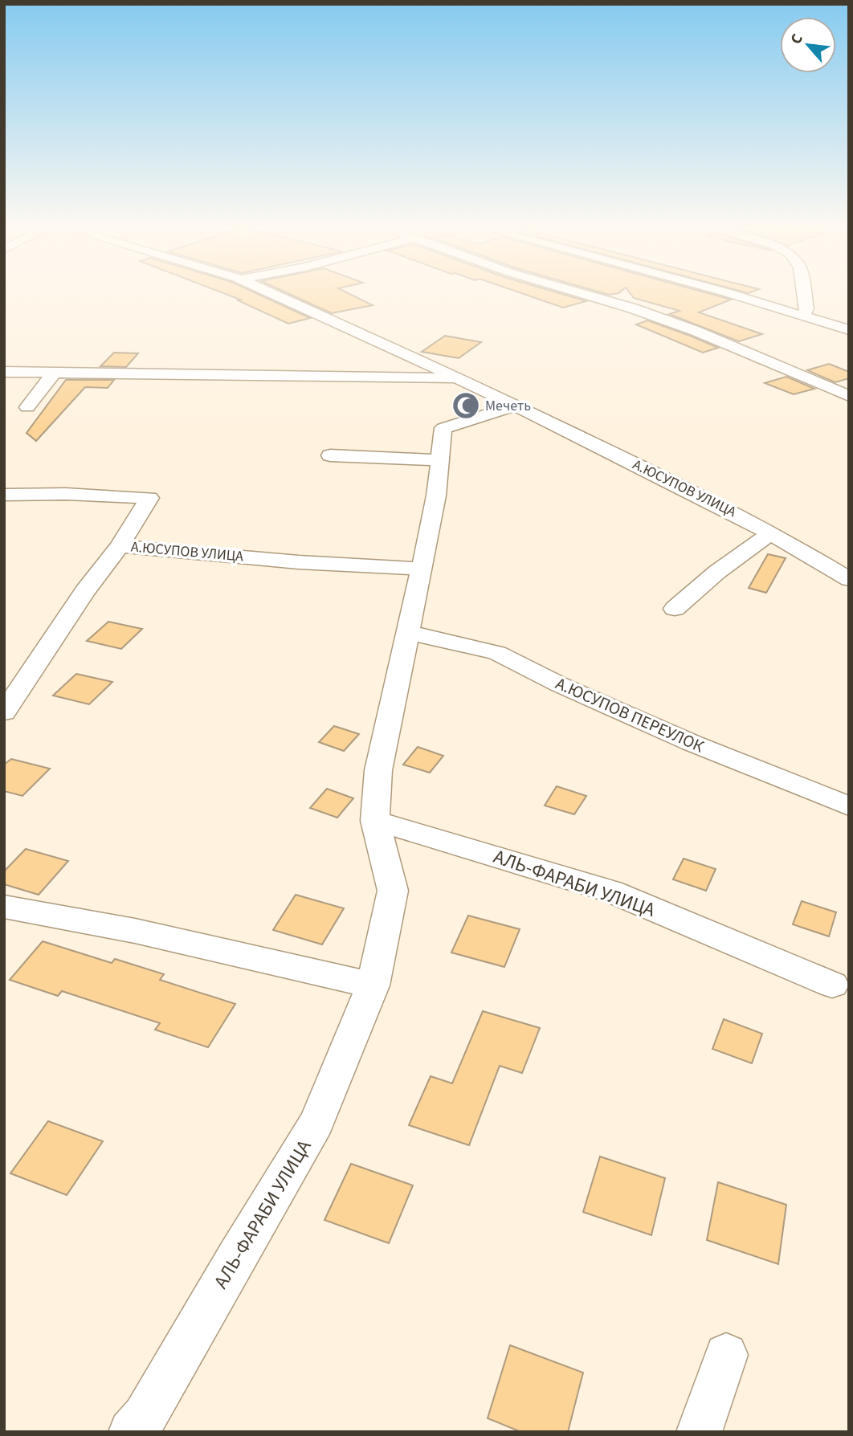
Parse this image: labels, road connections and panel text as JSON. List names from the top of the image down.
{
  "streets": {
    "street": ["А.ЮСУПОВ УЛИЦА", "А.ЮСУПОВ ПЕРЕУЛОК", "АЛЬ-ФАРАБИ УЛИЦА"]
  },
  "crossings": [
    ["А.ЮСУПОВ ПЕРЕУЛОК", "АЛЬ-ФАРАБИ УЛИЦА"]
  ],
  "places": {
    "mosque": ["Мечеть"]
  },
  "north": "top left"
}
